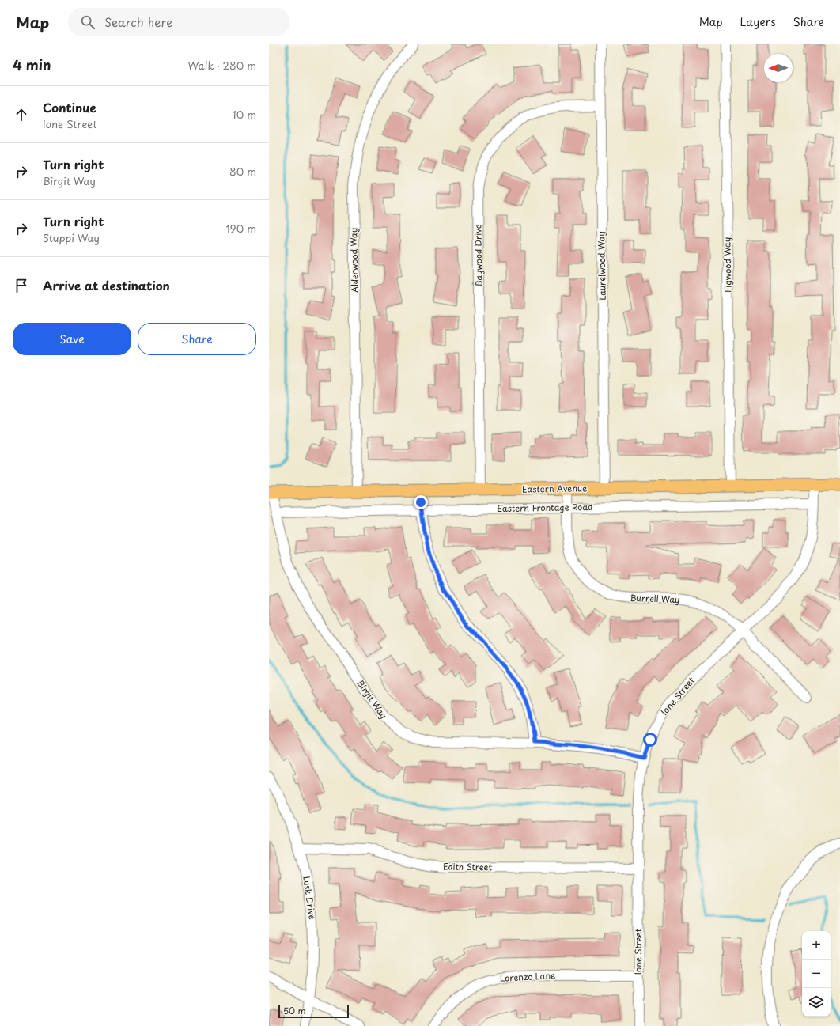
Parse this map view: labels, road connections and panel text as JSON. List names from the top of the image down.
{
  "streets": {
    "main road": ["Eastern Avenue"],
    "street": [
      "Baywood Drive",
      "Alderwood Way",
      "Figwood Way",
      "Laurelwood Way",
      "Eastern Frontage Road",
      "Burrell Way",
      "Ione Street",
      "Birgit Way",
      "Edith Street",
      "Lusk Drive",
      "Lorenzo Lane"
    ]
  },
  "crossings": [
    ["Baywood Drive", "Laurelwood Way"],
    ["Baywood Drive", "Eastern Avenue"],
    ["Alderwood Way", "Eastern Avenue"],
    ["Figwood Way", "Eastern Avenue"],
    ["Laurelwood Way", "Eastern Avenue"],
    ["Eastern Avenue", "Burrell Way"],
    ["Eastern Avenue", "Ione Street"],
    ["Eastern Avenue", "Birgit Way"],
    ["Eastern Frontage Road", "Burrell Way"],
    ["Eastern Frontage Road", "Ione Street"],
    ["Eastern Frontage Road", "Birgit Way"],
    ["Burrell Way", "Ione Street"],
    ["Ione Street", "Birgit Way"],
    ["Ione Street", "Edith Street"],
    ["Ione Street", "Lorenzo Lane"],
    ["Edith Street", "Lusk Drive"]
  ],
  "scale_bar": "50 m",
  "north": "left",
  "page": {
    "header": "Map",
    "search": "Search here",
    "nav": ["Map", "Layers", "Share"],
    "heading": ["4 min", "Walk · 280 m"],
    "list": [
      ["Continue", "Ione Street", "10 m"],
      ["Turn right", "Birgit Way", "80 m"],
      ["Turn right", "Stuppi Way", "190 m"],
      "Arrive at destination"
    ],
    "buttons": ["Save", "Share"],
    "map_buttons": ["+", "−"],
    "scale": "50 m"
  }
}
